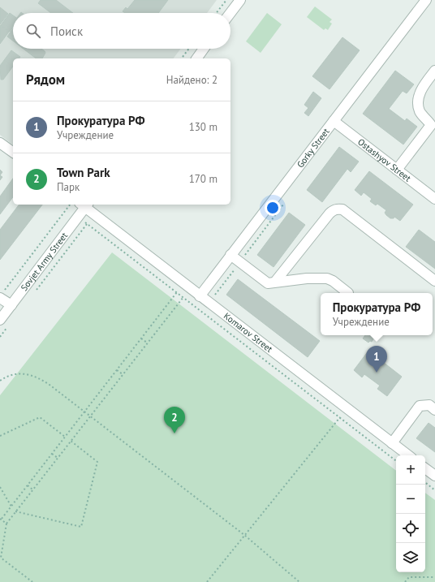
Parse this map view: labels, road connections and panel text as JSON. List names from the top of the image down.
{
  "streets": {
    "street": [
      "Gorky Street",
      "Ostashyov Street",
      "Sovjet Army Street",
      "Komarov Street"
    ]
  },
  "crossings": [
    ["Gorky Street", "Ostashyov Street"],
    ["Gorky Street", "Komarov Street"],
    ["Sovjet Army Street", "Komarov Street"]
  ],
  "page": {
    "search": "Поиск",
    "heading": ["Рядом", "Найдено: 2"],
    "list": [
      {
        "mark": "1",
        "name": "Прокуратура РФ",
        "note": "Учреждение",
        "value": "130 m"
      },
      {
        "mark": "2",
        "name": "Town Park",
        "note": "Парк",
        "value": "170 m"
      }
    ],
    "popup": ["Прокуратура РФ", "Учреждение"],
    "pins": ["1", "2"],
    "map_buttons": ["+", "−"]
  }
}
